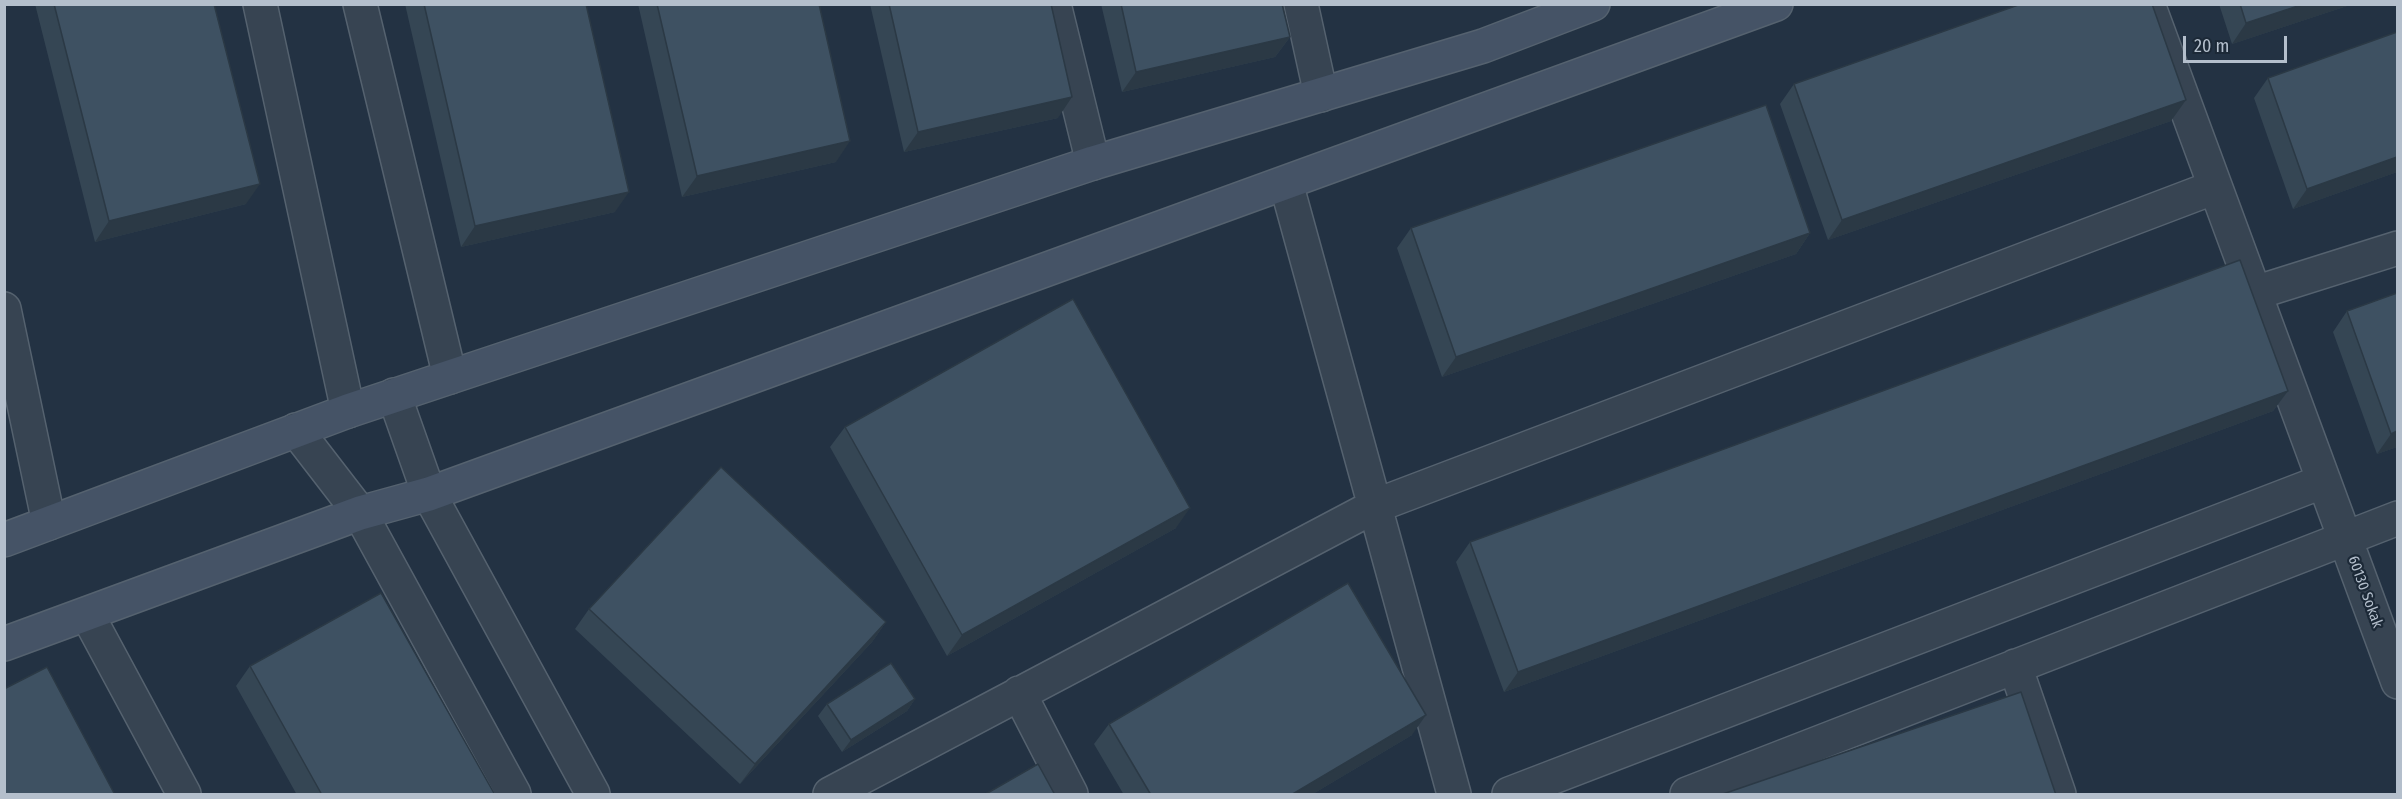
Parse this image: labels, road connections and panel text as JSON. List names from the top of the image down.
{
  "streets": {
    "street": ["60130 Sokak"]
  },
  "scale_bar": "20 m"
}
